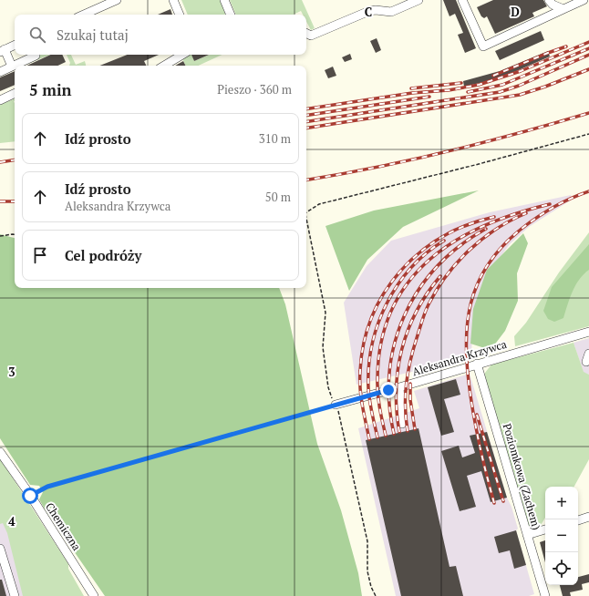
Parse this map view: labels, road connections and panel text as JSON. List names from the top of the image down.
{
  "streets": {
    "street": ["Aleksandra Krzywca", "Poziomkowa (Zachem)", "Chemiczna"]
  },
  "crossings": [
    ["Aleksandra Krzywca", "Poziomkowa (Zachem)"]
  ],
  "page": {
    "search": "Szukaj tutaj",
    "heading": ["5 min", "Pieszo · 360 m"],
    "list": [
      ["Idź prosto", "310 m"],
      ["Idź prosto", "Aleksandra Krzywca", "50 m"],
      "Cel podróży"
    ],
    "map_buttons": ["+", "−"]
  },
  "grid": {
    "columns": ["C", "D"],
    "rows": ["3", "4"]
  }
}
